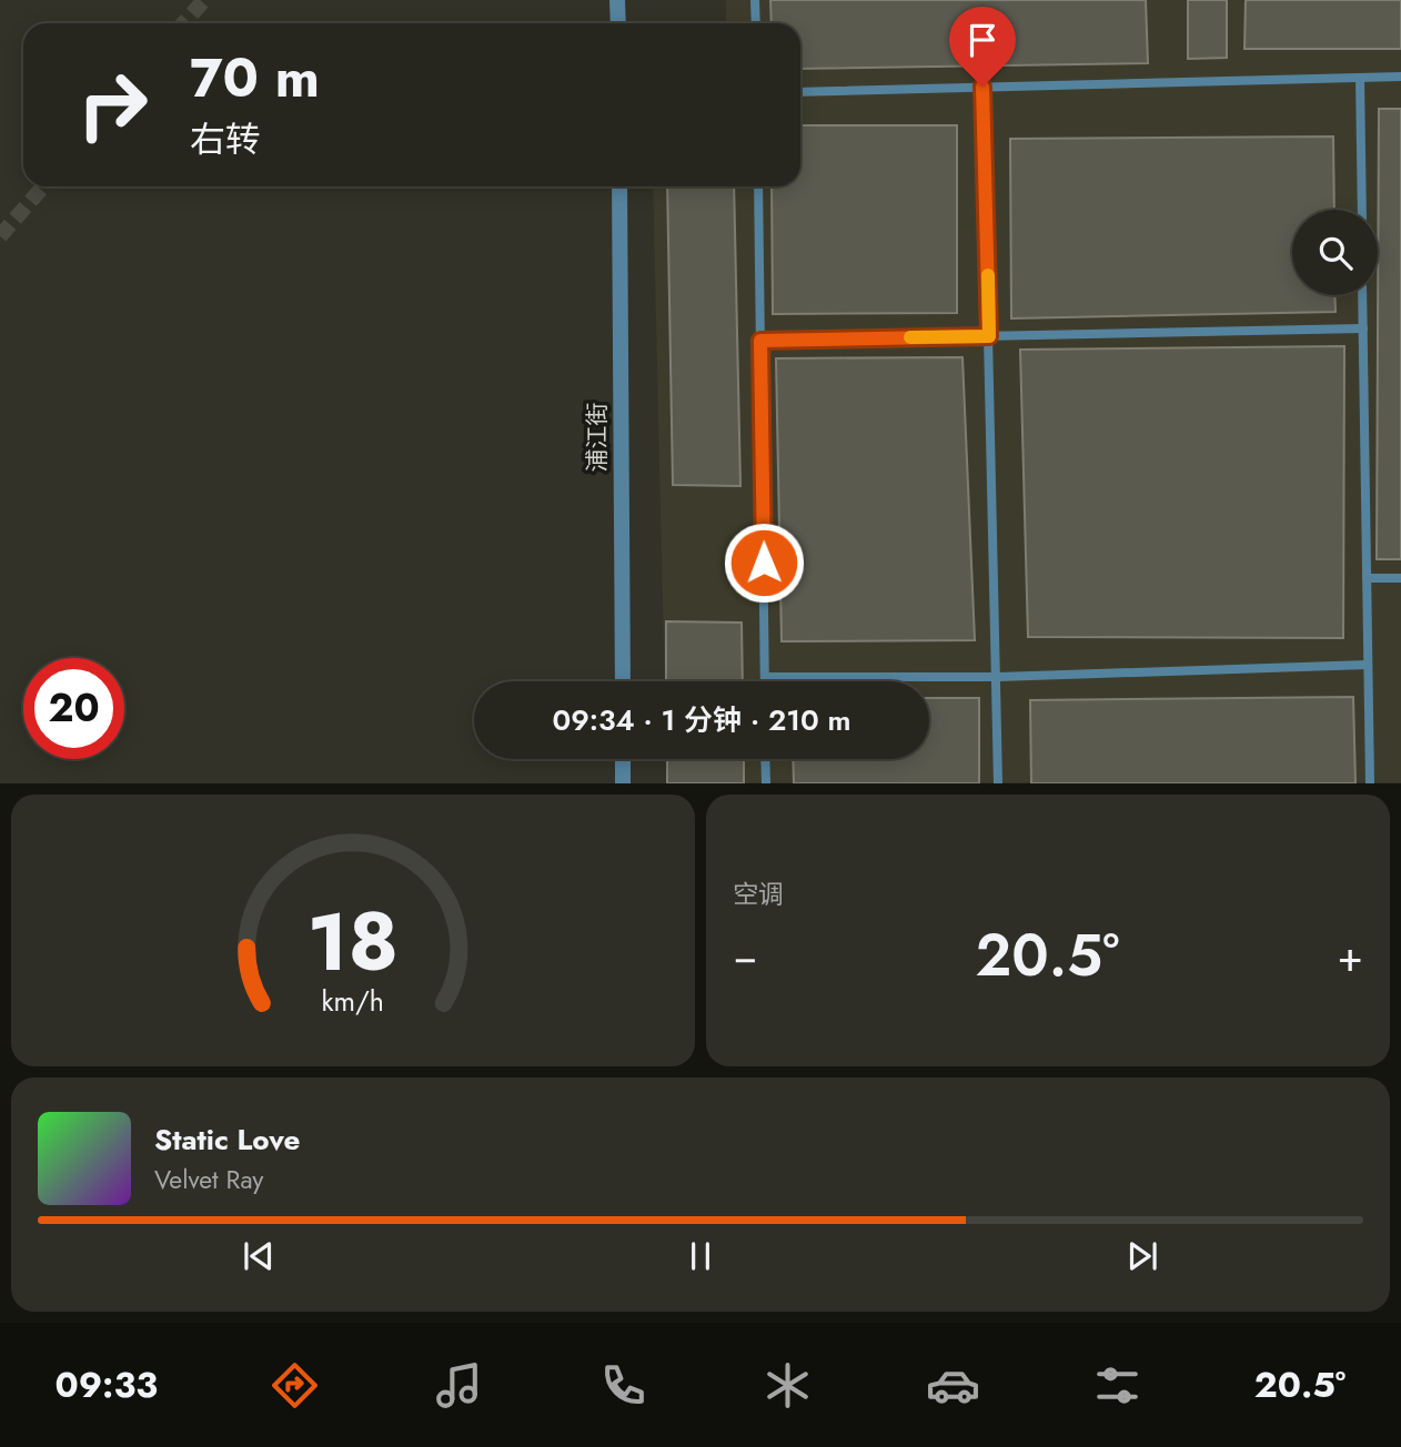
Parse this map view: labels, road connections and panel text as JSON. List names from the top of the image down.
{
  "streets": {
    "street": ["浦江街"]
  },
  "page": {
    "turn": ["70 m", "右转"],
    "limit": "20",
    "trip": "09:34 · 1 分钟 · 210 m",
    "tile": "空调",
    "heat": ["−", "20.5°", "+"],
    "song": ["Static Love", "Velvet Ray"],
    "tabs": ["09:33", "20.5°"],
    "gauge": ["18", "km/h"]
  }
}
